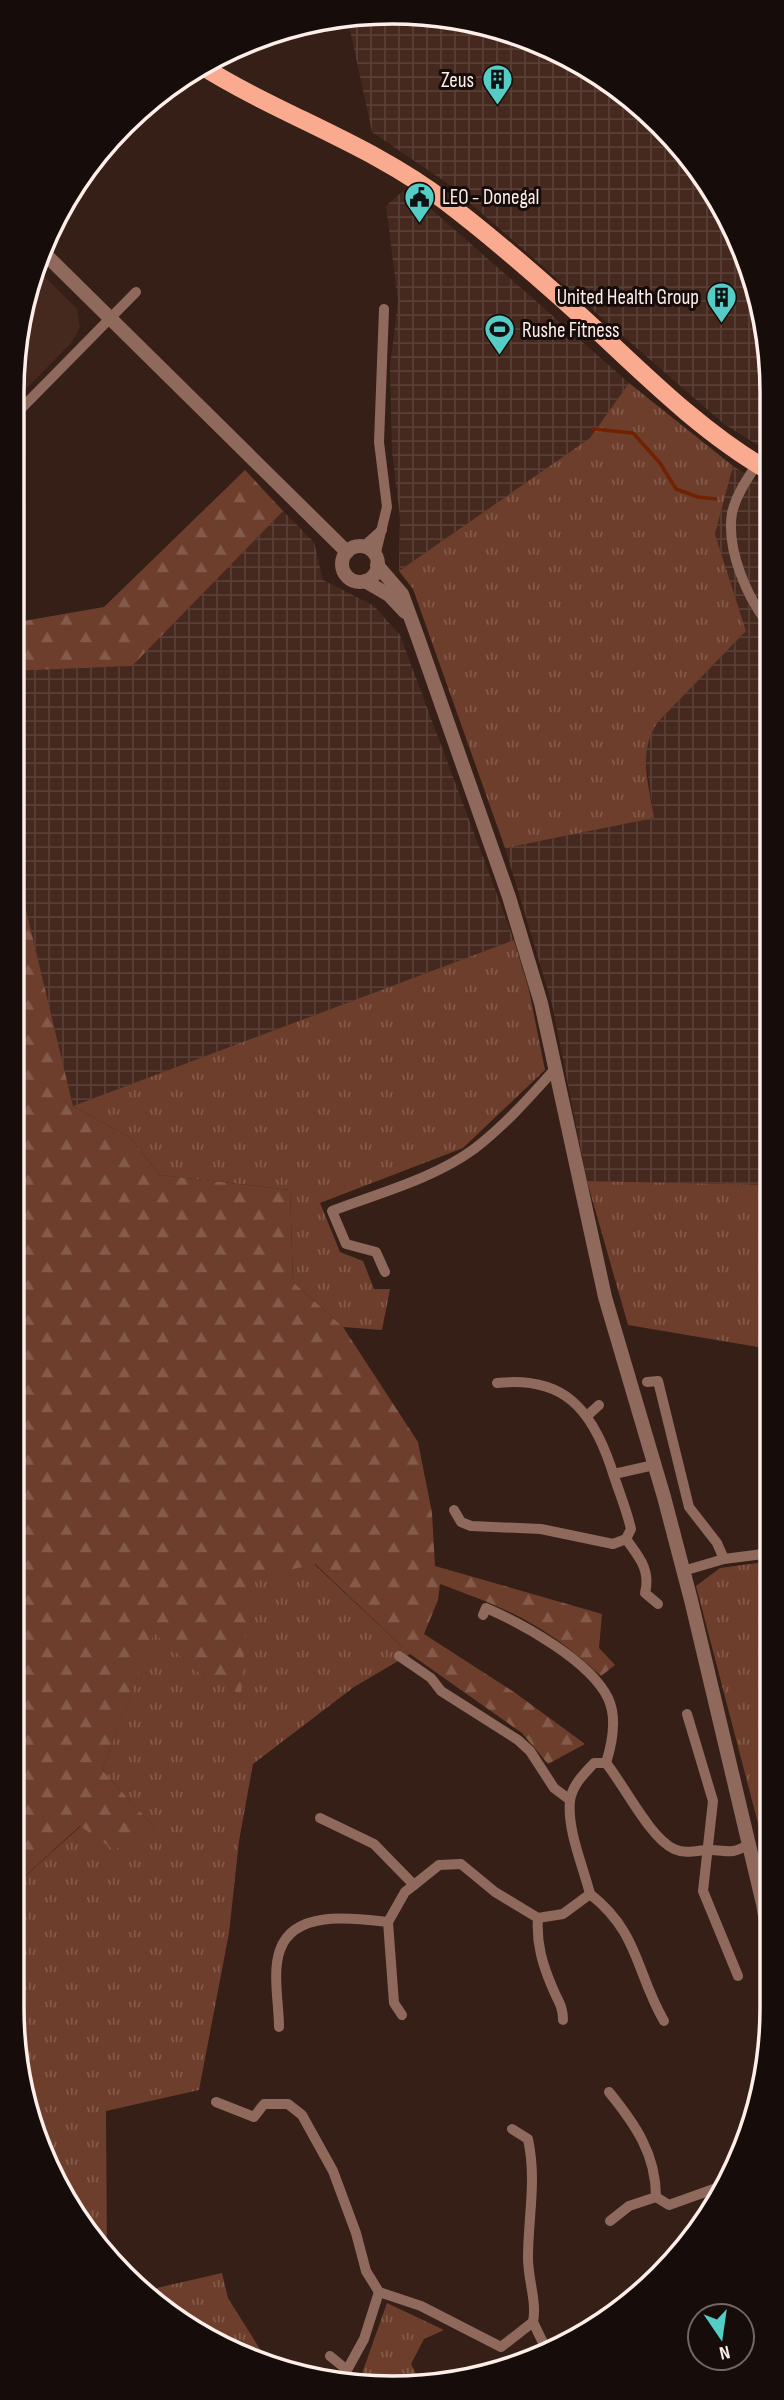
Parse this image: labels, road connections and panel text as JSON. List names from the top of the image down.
{
  "places": {
    "building": ["Zeus", "United Health Group"],
    "public building": ["LEO - Donegal"],
    "sports": ["Rushe Fitness"]
  },
  "north": "bottom"
}
